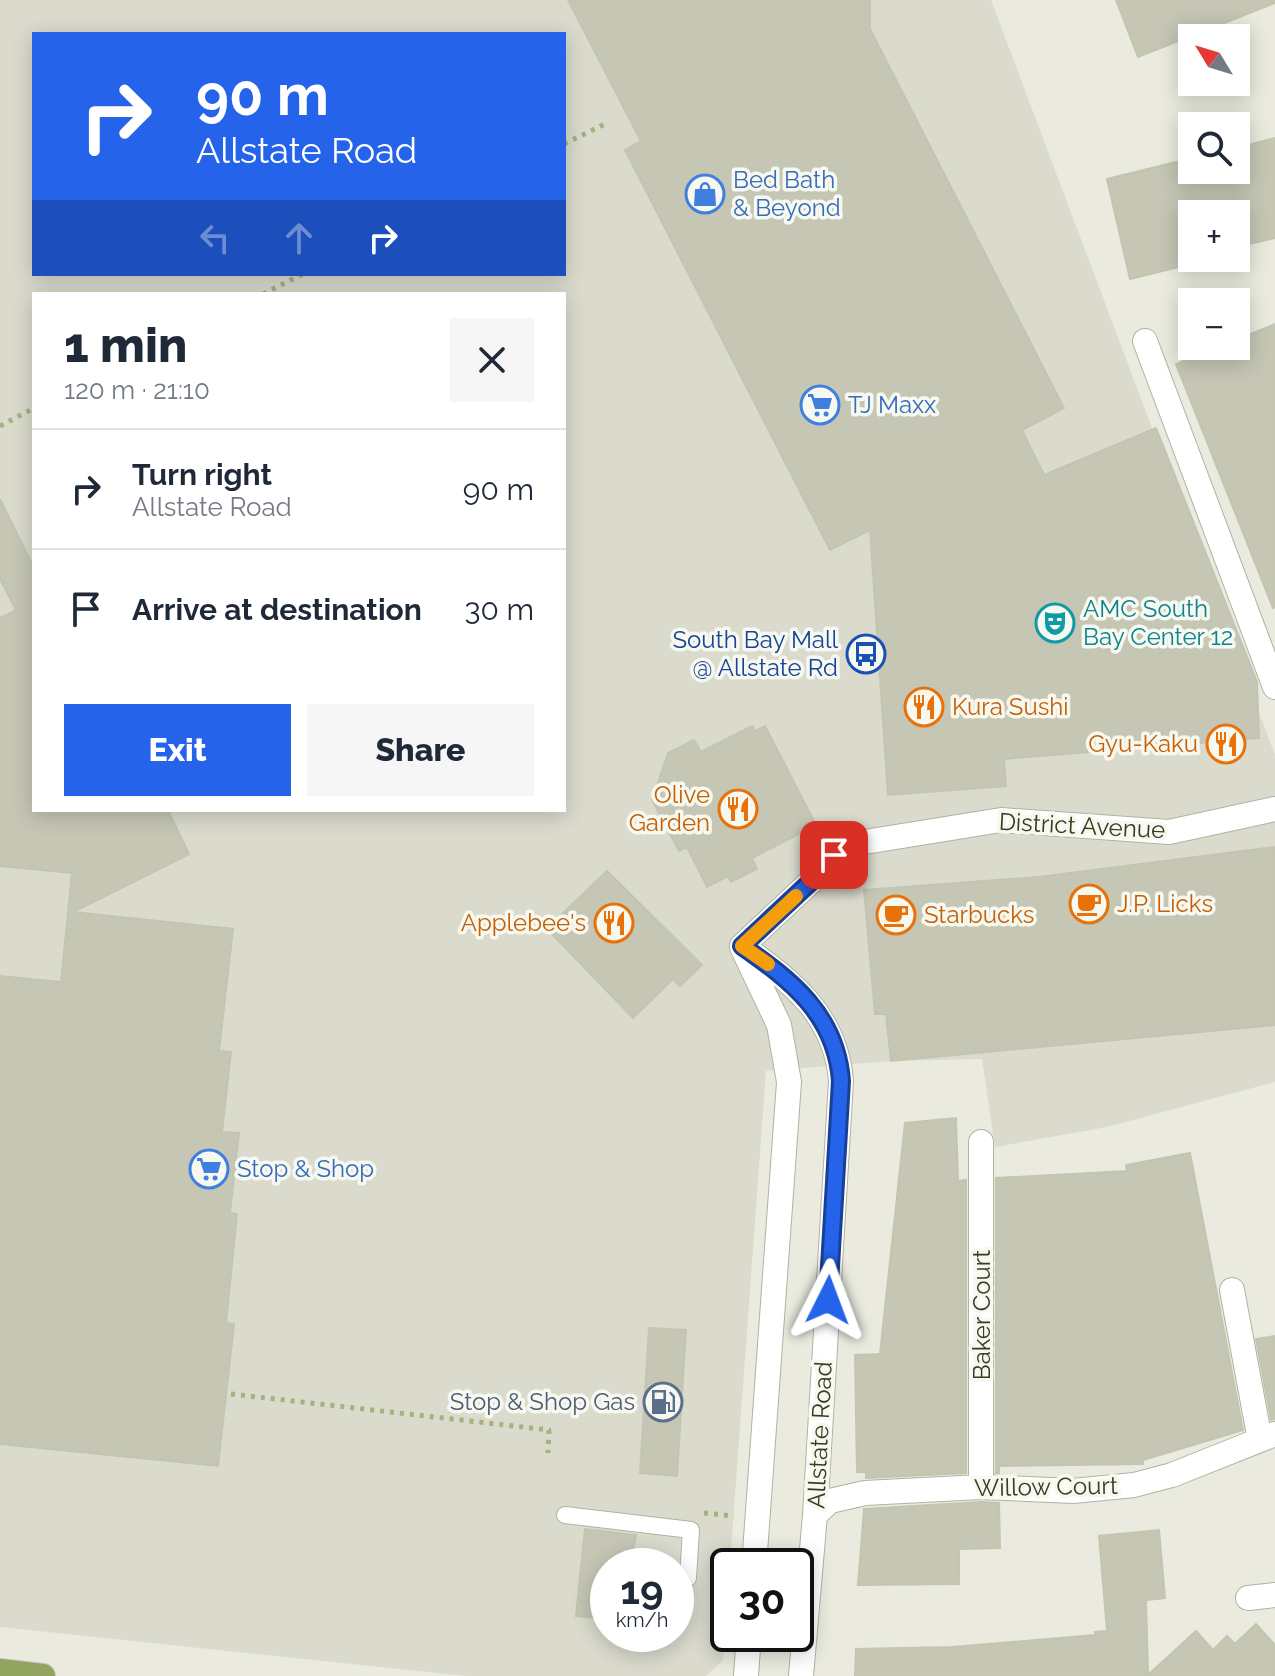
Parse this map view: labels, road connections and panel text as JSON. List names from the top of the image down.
{
  "streets": {
    "street": [
      "District Avenue",
      "Baker Court",
      "Allstate Road",
      "Willow Court"
    ]
  },
  "crossings": [
    ["District Avenue", "Allstate Road"],
    ["Baker Court", "Willow Court"],
    ["Allstate Road", "Willow Court"]
  ],
  "places": {
    "shop": ["Bed Bath & Beyond"],
    "supermarket": ["TJ Maxx", "Stop & Shop"],
    "theatre": ["AMC South Bay Center 12"],
    "bus stop": ["South Bay Mall @ Allstate Rd"],
    "restaurant": [
      "Kura Sushi",
      "Gyu-Kaku",
      "Olive Garden",
      "Applebee's"
    ],
    "cafe": ["J.P. Licks", "Starbucks"],
    "fuel station": ["Stop & Shop Gas"]
  },
  "north": "top left",
  "page": {
    "map_buttons": ["+", "−"],
    "turn": ["90 m", "Allstate Road"],
    "heading": ["1 min", "120 m · 21:10"],
    "list": [
      {
        "name": "Turn right",
        "note": "Allstate Road",
        "value": "90 m"
      },
      {
        "name": "Arrive at destination",
        "value": "30 m"
      }
    ],
    "buttons": ["Exit", "Share"],
    "speed": "19 km/h",
    "limit": "30"
  }
}
